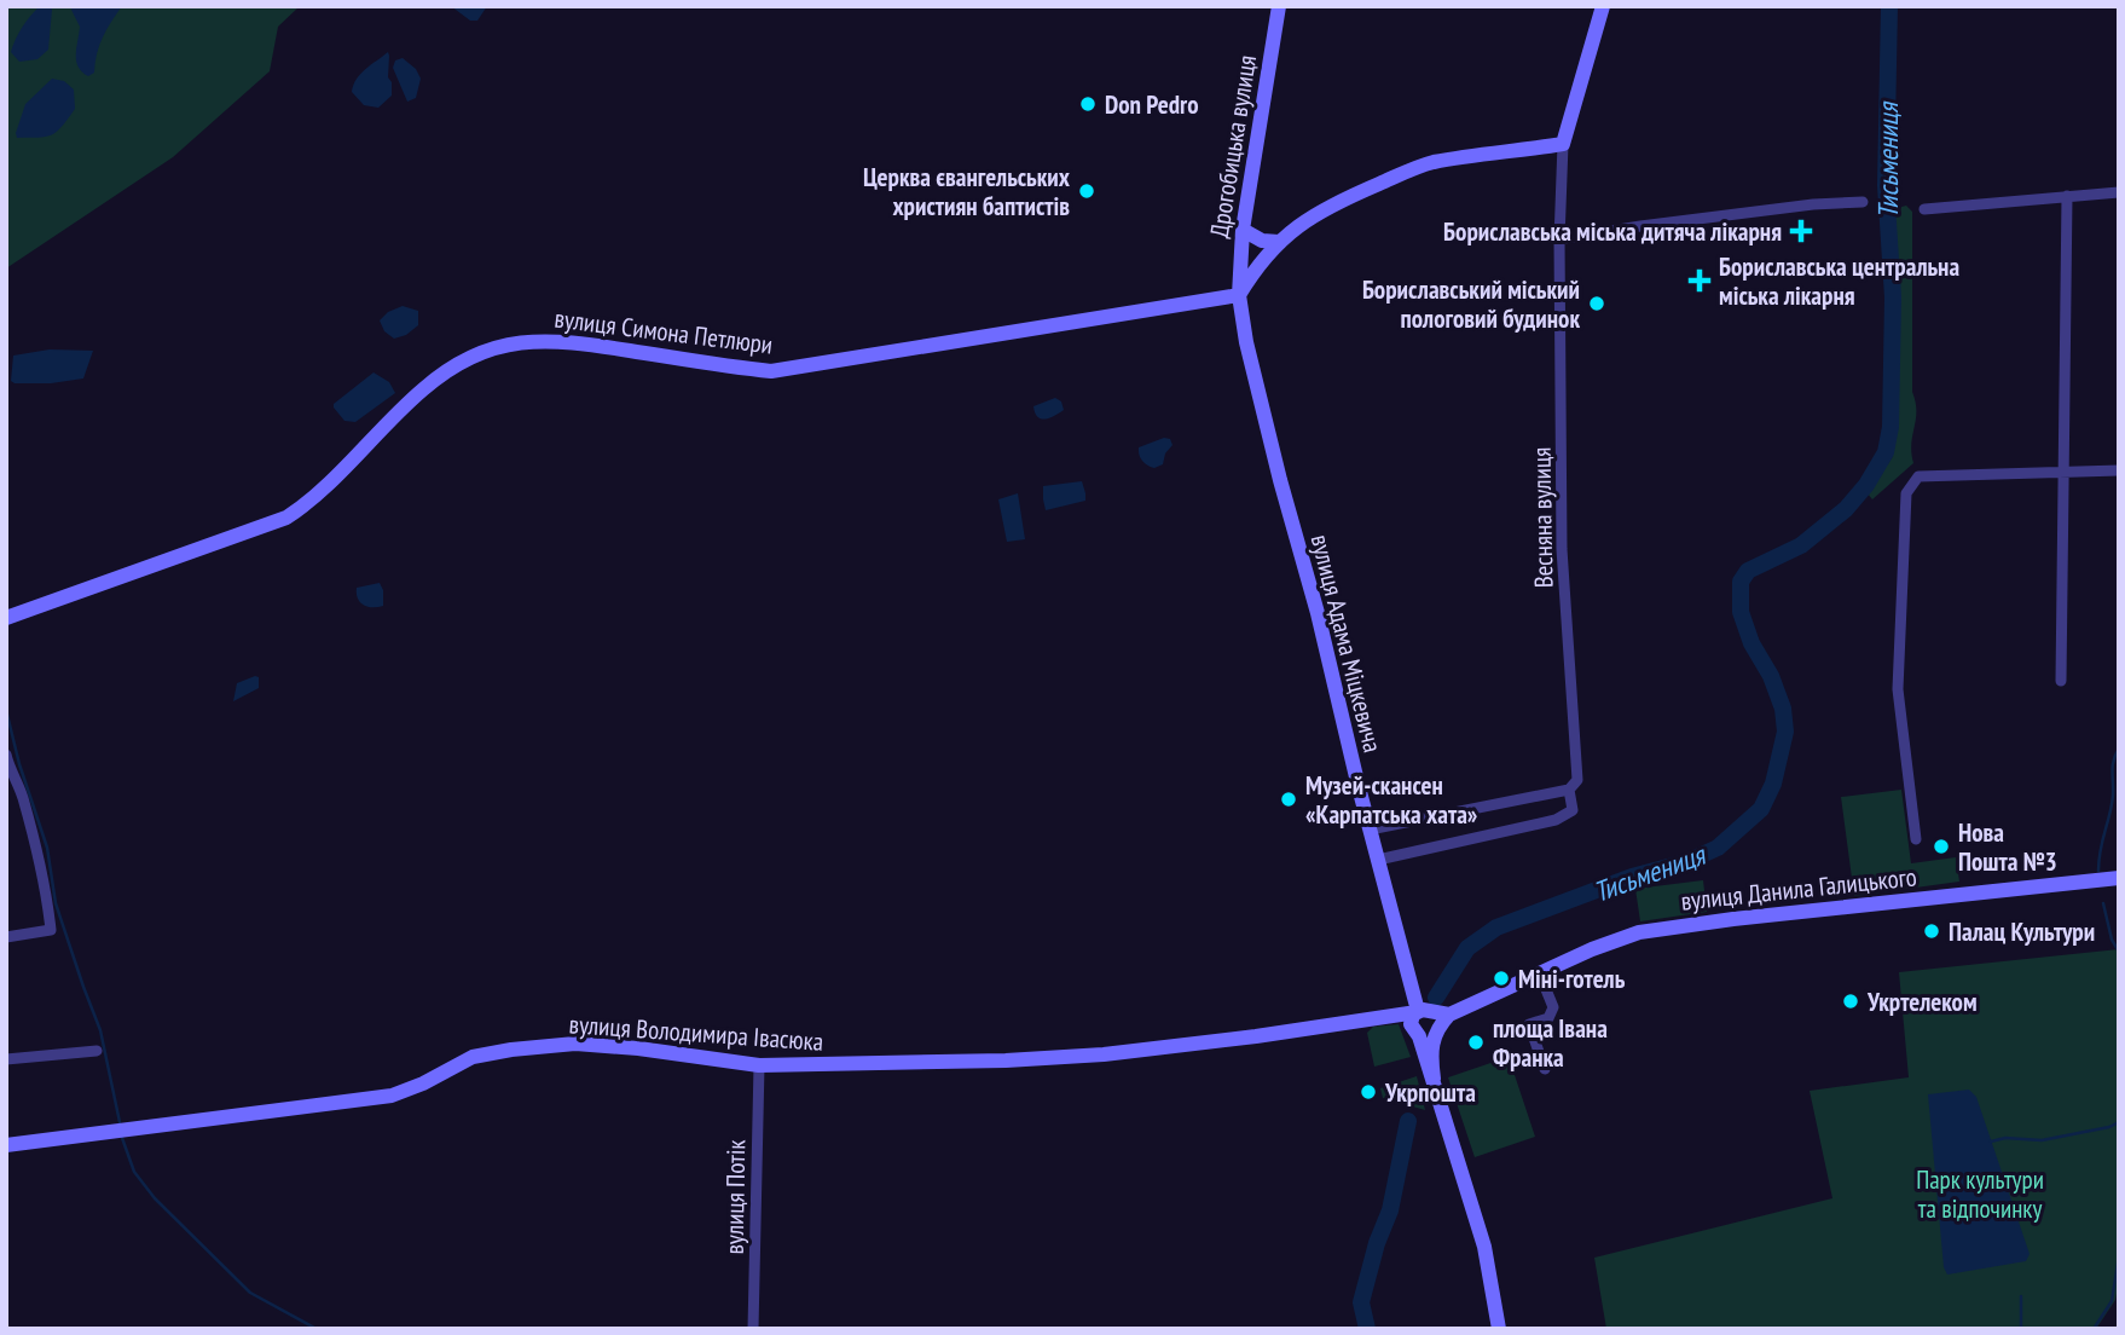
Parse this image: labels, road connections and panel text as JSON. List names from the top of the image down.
{
  "streets": {
    "main road": [
      "Дрогобицька вулиця",
      "вулиця Симона Петлюри",
      "вулиця Адама Міцкевича",
      "вулиця Данила Галицького",
      "вулиця Володимира Івасюка"
    ],
    "street": ["Весняна вулиця", "вулиця Потік"]
  },
  "crossings": [
    ["Дрогобицька вулиця", "вулиця Симона Петлюри"],
    ["Дрогобицька вулиця", "вулиця Адама Міцкевича"],
    ["вулиця Симона Петлюри", "вулиця Адама Міцкевича"],
    ["Весняна вулиця", "вулиця Адама Міцкевича"],
    ["вулиця Адама Міцкевича", "вулиця Володимира Івасюка"],
    ["вулиця Володимира Івасюка", "вулиця Потік"]
  ],
  "water": ["Тисьмениця"],
  "parks": ["Парк культури та відпочинку"],
  "places": {
    "other": [
      "Don Pedro",
      "Церква євангельських християн баптистів",
      "Бориславський міський пологовий будинок",
      "Музей-скансен «Карпатська хата»",
      "Нова Пошта №3",
      "Палац Культури",
      "Міні-готель",
      "Укртелеком",
      "площа Івана Франка",
      "Укрпошта"
    ],
    "health": ["Бориславська міська дитяча лікарня", "Бориславська центральна міська лікарня"]
  }
}
